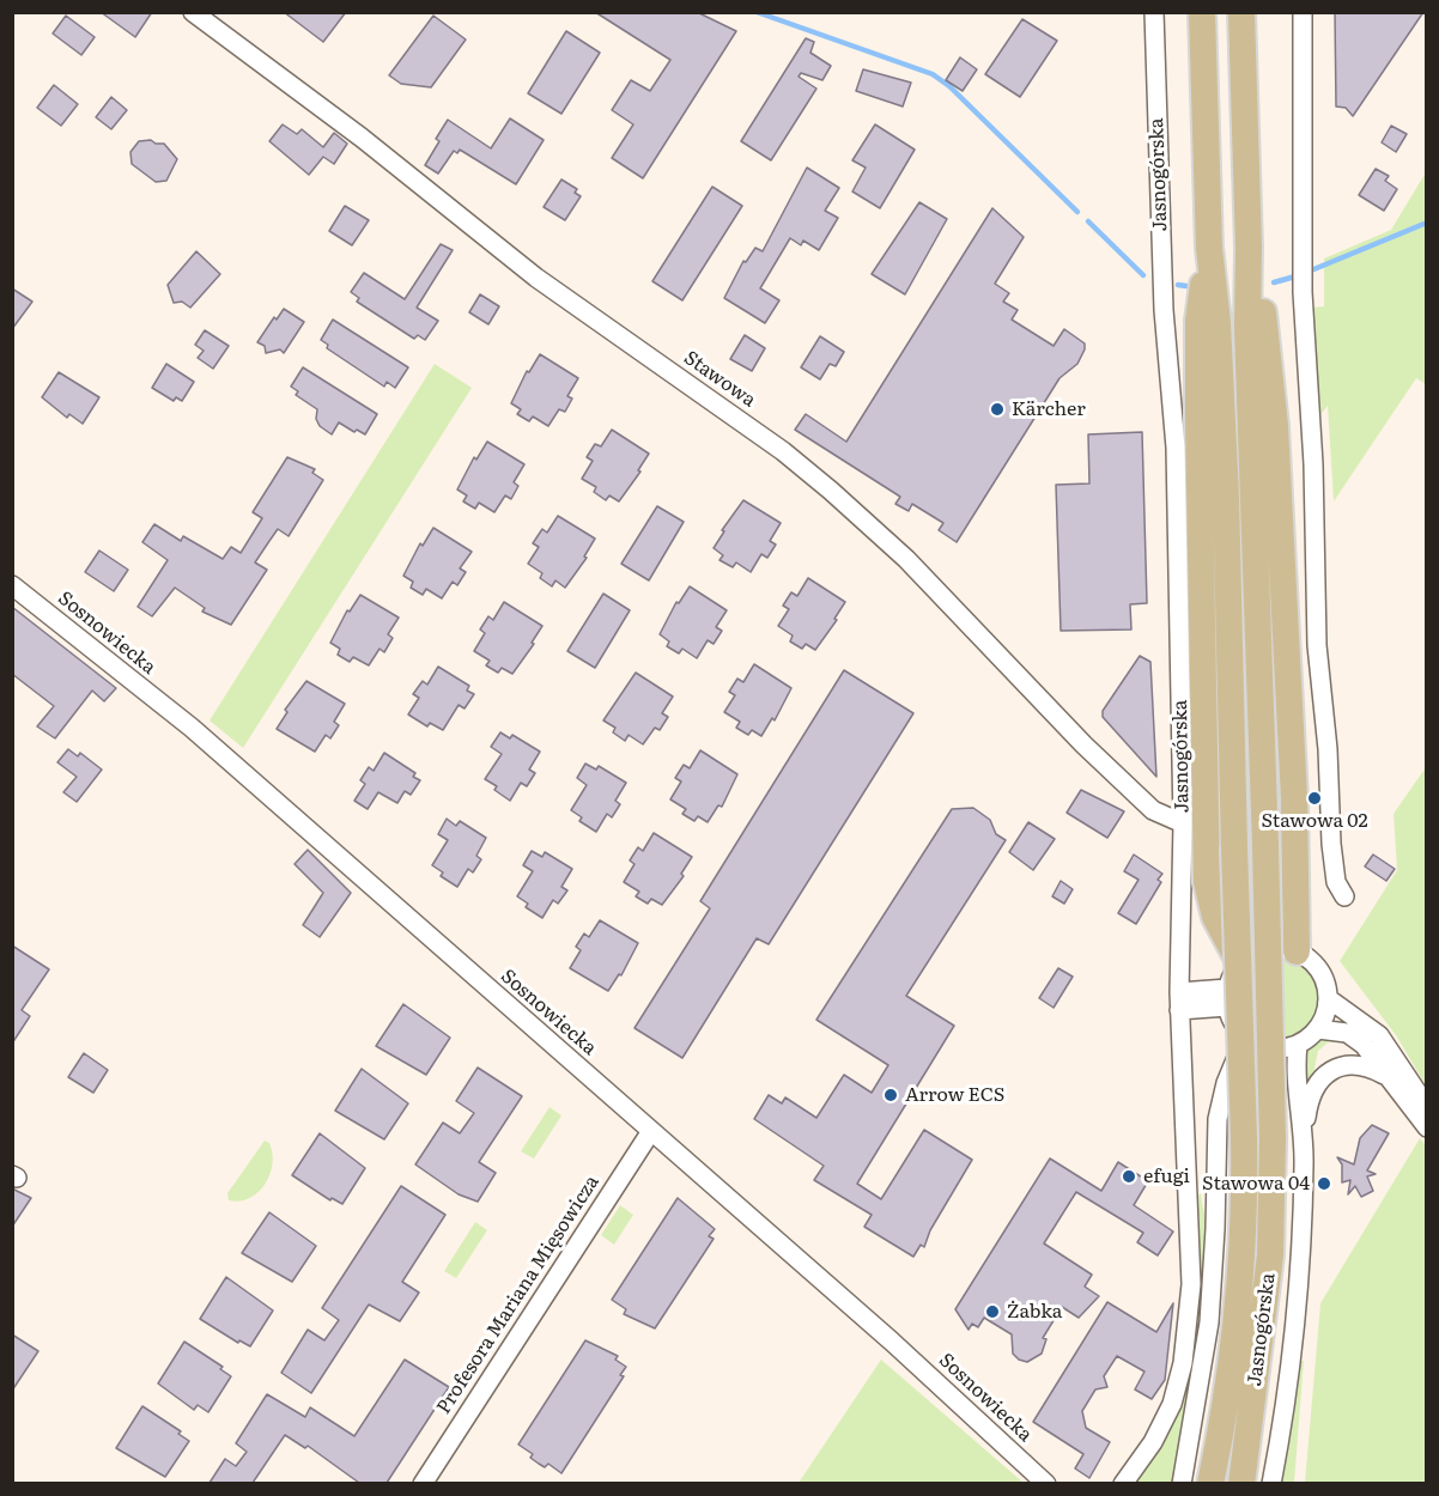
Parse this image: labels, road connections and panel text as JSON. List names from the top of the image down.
{
  "streets": {
    "main road": ["Jasnogórska"],
    "street": ["Stawowa", "Sosnowiecka", "Profesora Mariana Mięsowicza"]
  },
  "crossings": [
    ["Jasnogórska", "Stawowa"],
    ["Sosnowiecka", "Profesora Mariana Mięsowicza"]
  ],
  "places": [
    "Kärcher",
    "Stawowa 02",
    "Arrow ECS",
    "efugi",
    "Stawowa 04",
    "Żabka"
  ]
}
